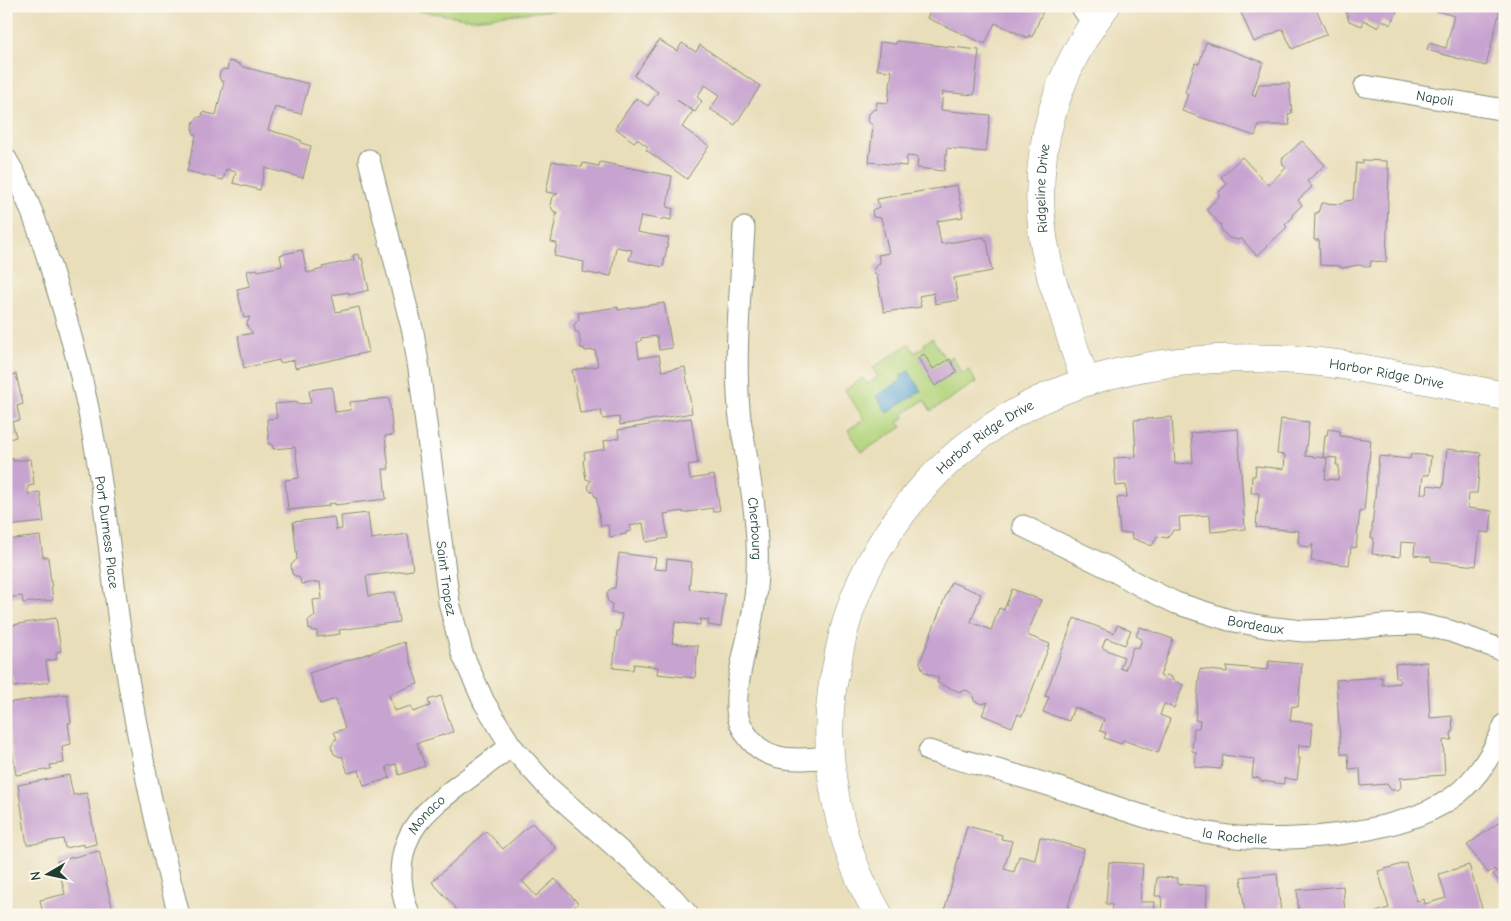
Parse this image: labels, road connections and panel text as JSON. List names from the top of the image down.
{
  "streets": {
    "street": [
      "Napoli",
      "Ridgeline Drive",
      "Harbor Ridge Drive",
      "Cherbourg",
      "Port Durness Place",
      "Saint Tropez",
      "Bordeaux",
      "Monaco",
      "la Rochelle"
    ]
  },
  "crossings": [
    ["Ridgeline Drive", "Harbor Ridge Drive"],
    ["Harbor Ridge Drive", "Cherbourg"],
    ["Saint Tropez", "Monaco"]
  ],
  "north": "left"
}
